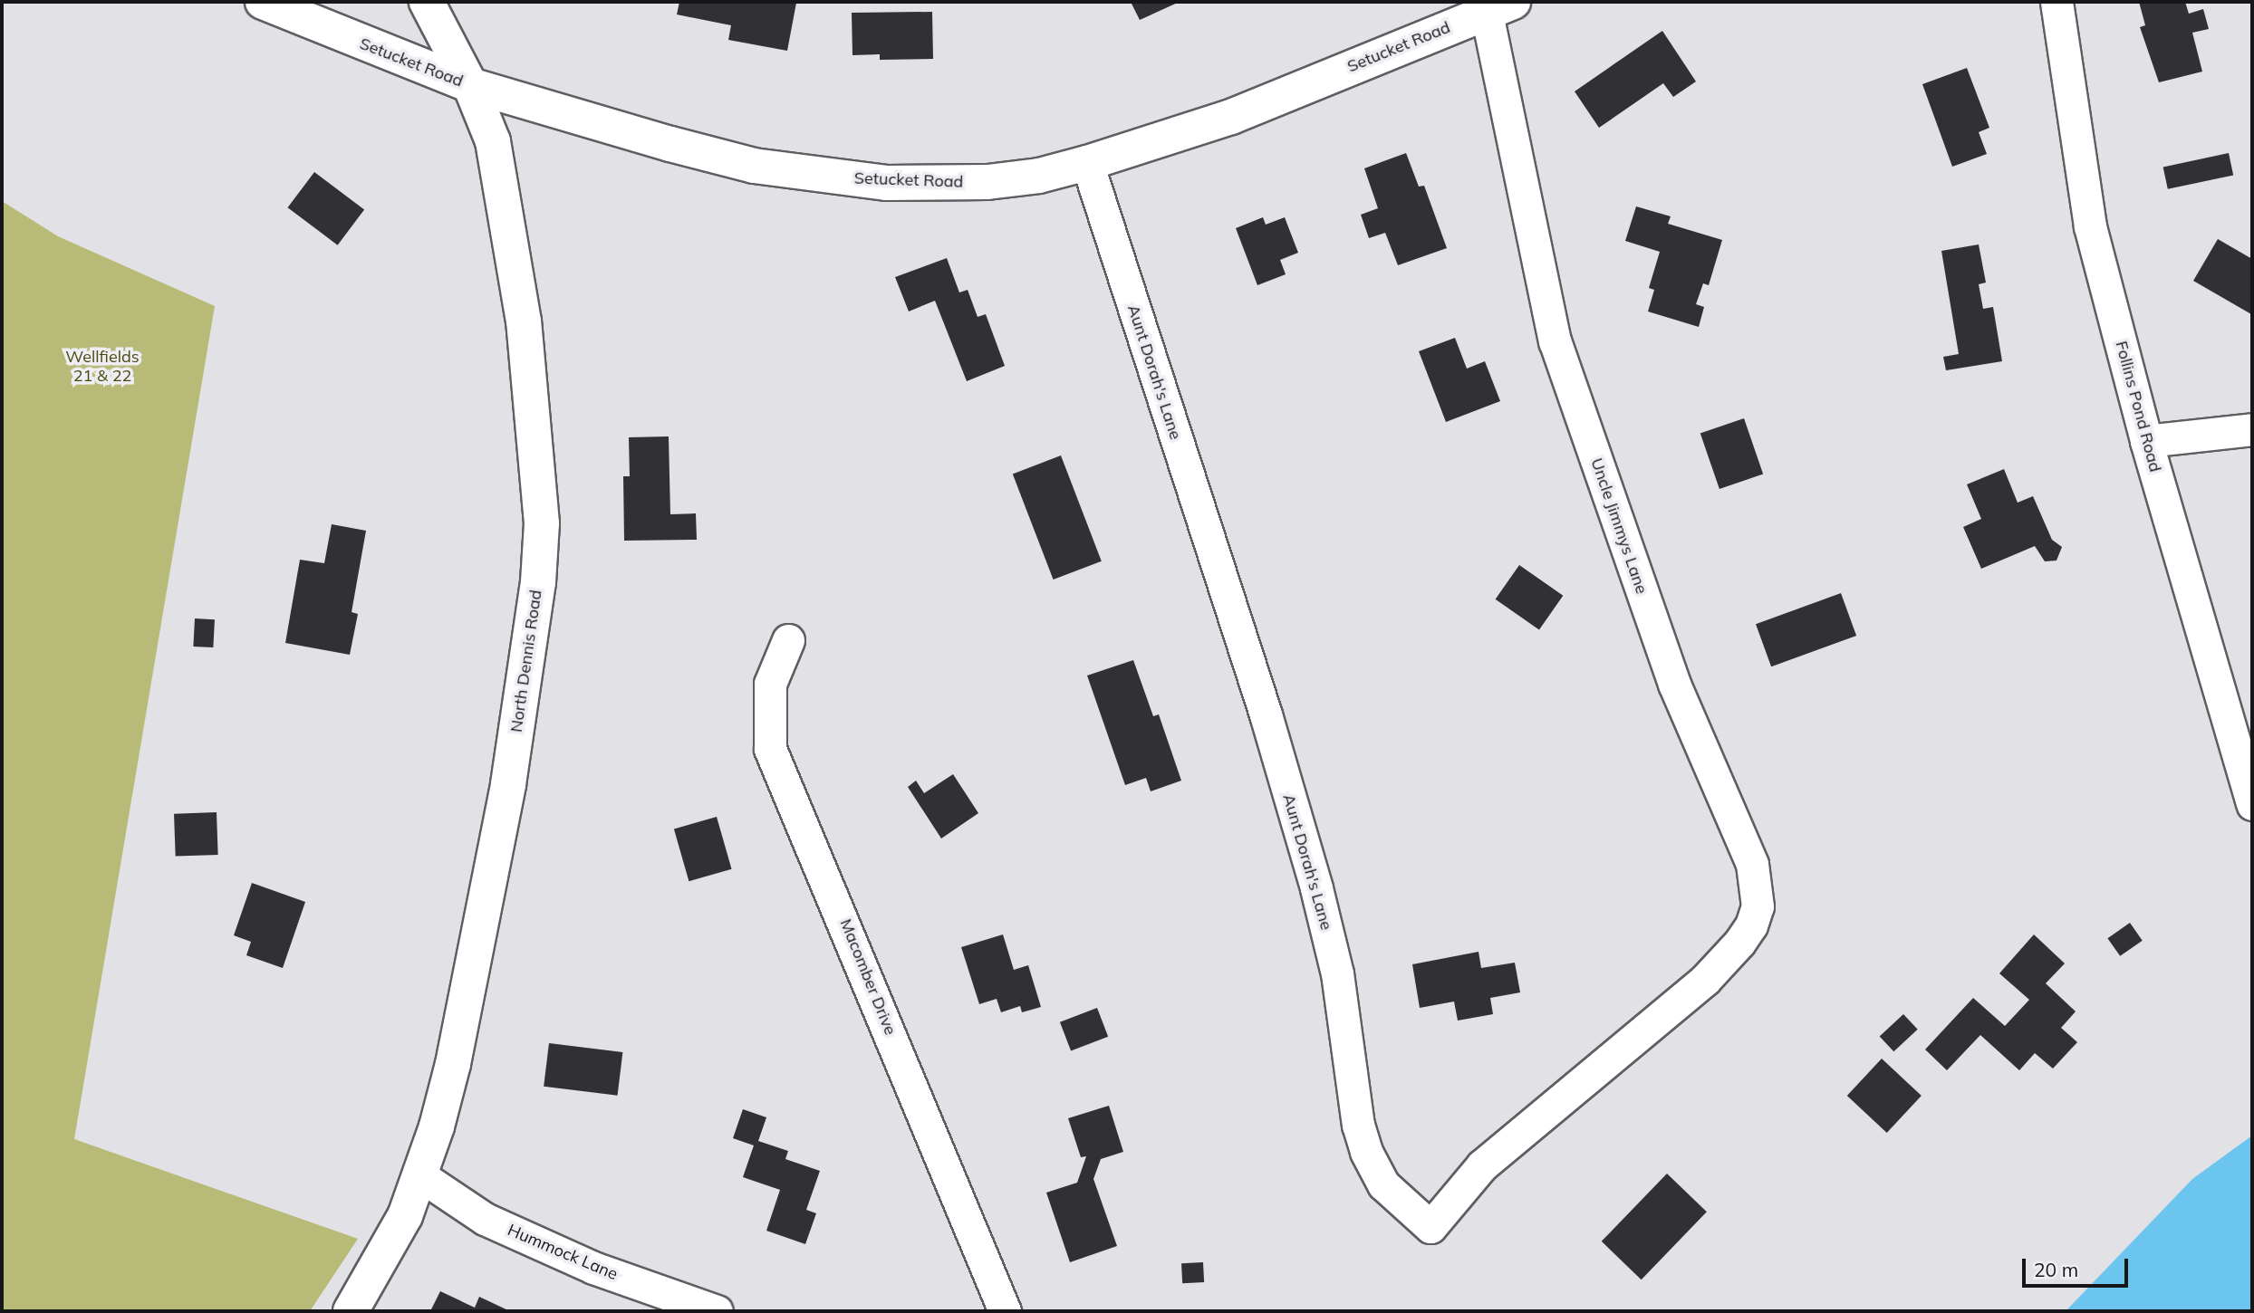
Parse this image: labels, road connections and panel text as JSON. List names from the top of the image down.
{
  "streets": {
    "main road": ["Setucket Road", "North Dennis Road"],
    "street": [
      "Aunt Dorah's Lane",
      "Follins Pond Road",
      "Uncle Jimmys Lane",
      "Macomber Drive",
      "Hummock Lane"
    ]
  },
  "crossings": [
    ["Setucket Road", "Aunt Dorah's Lane"],
    ["Setucket Road", "Uncle Jimmys Lane"],
    ["Setucket Road", "North Dennis Road"],
    ["Aunt Dorah's Lane", "Uncle Jimmys Lane"],
    ["North Dennis Road", "Hummock Lane"]
  ],
  "parks": ["Wellfields 21 & 22"],
  "scale_bar": "20 m"
}
